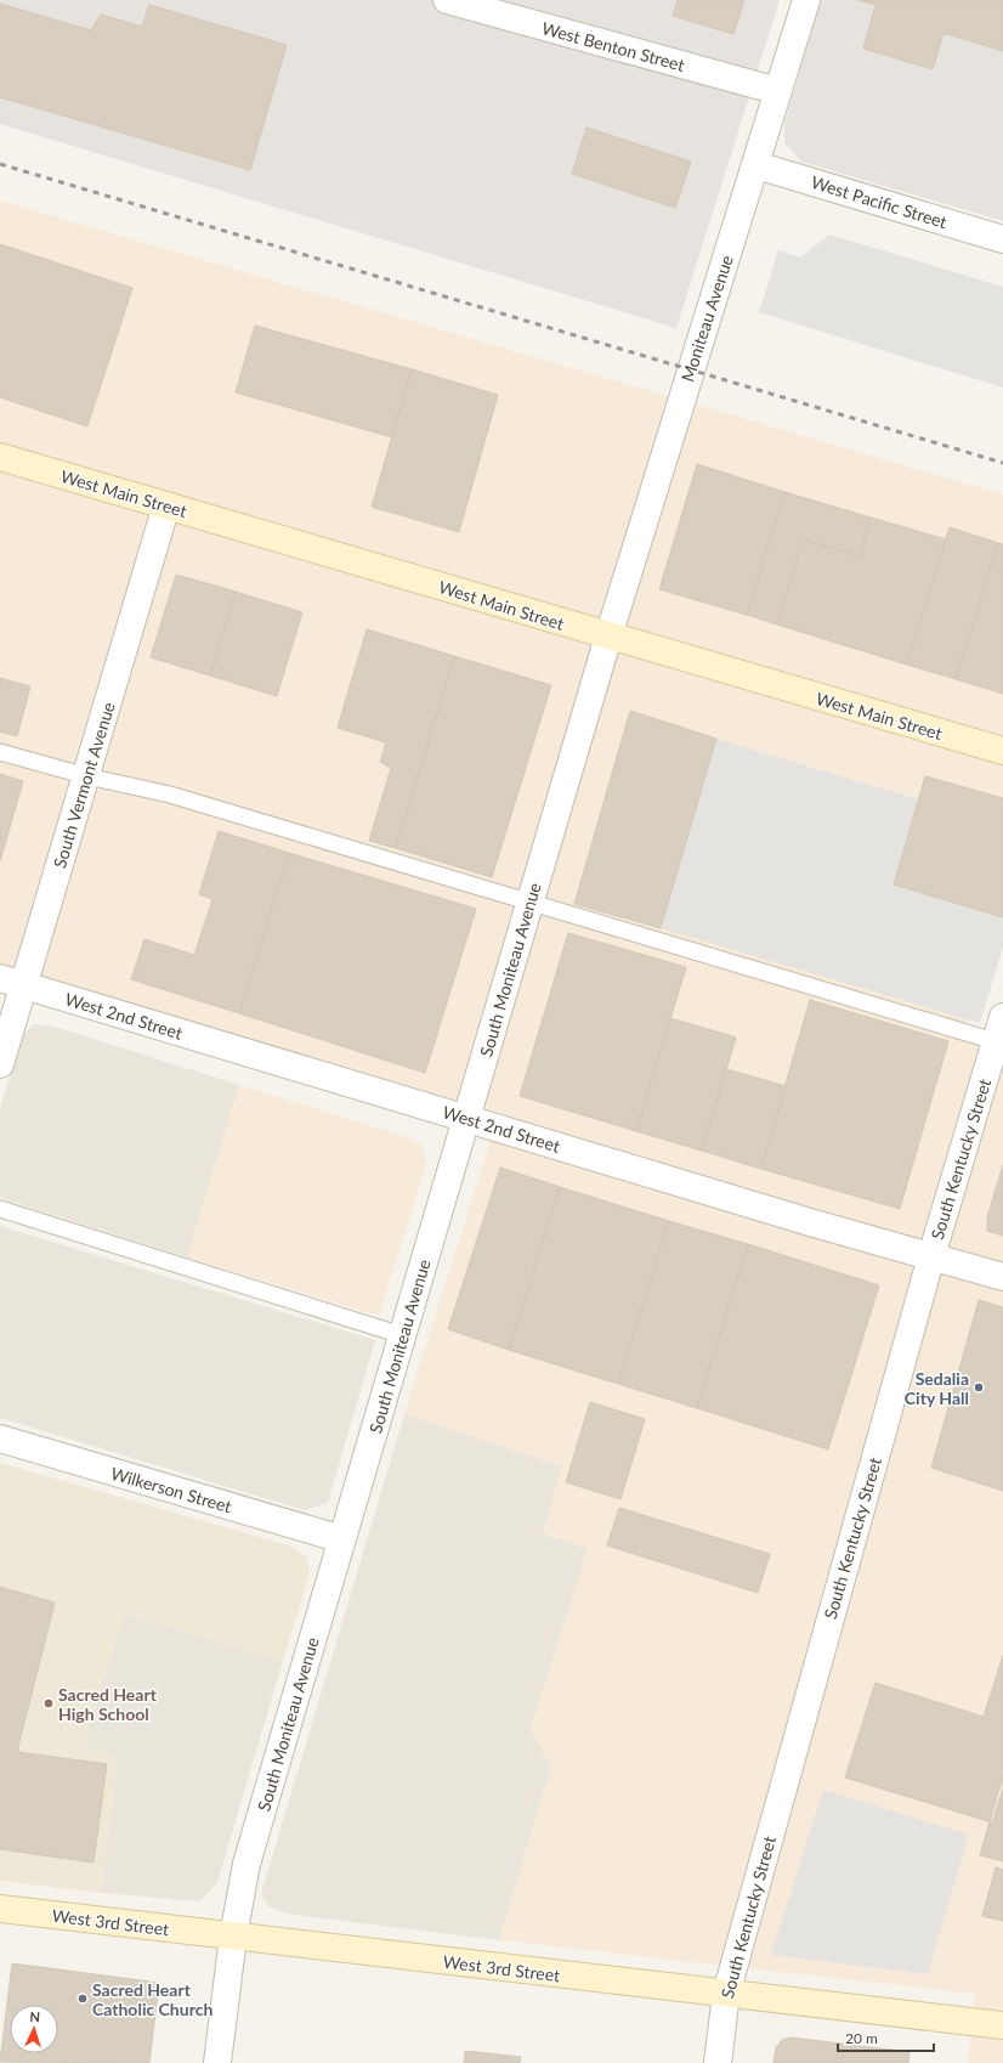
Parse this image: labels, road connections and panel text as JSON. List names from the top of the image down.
{
  "streets": {
    "main road": ["West Main Street", "West 3rd Street"],
    "street": [
      "West Benton Street",
      "West Pacific Street",
      "Moniteau Avenue",
      "South Vermont Avenue",
      "South Moniteau Avenue",
      "West 2nd Street",
      "South Kentucky Street",
      "Wilkerson Street"
    ]
  },
  "crossings": [
    ["West Benton Street", "Moniteau Avenue"],
    ["West Pacific Street", "Moniteau Avenue"],
    ["Moniteau Avenue", "West Main Street"],
    ["Moniteau Avenue", "South Moniteau Avenue"],
    ["West Main Street", "South Vermont Avenue"],
    ["West Main Street", "South Moniteau Avenue"],
    ["South Vermont Avenue", "West 2nd Street"],
    ["South Moniteau Avenue", "West 2nd Street"],
    ["South Moniteau Avenue", "Wilkerson Street"],
    ["South Moniteau Avenue", "West 3rd Street"],
    ["West 2nd Street", "South Kentucky Street"],
    ["South Kentucky Street", "West 3rd Street"]
  ],
  "places": ["Sedalia City Hall", "Sacred Heart High School", "Sacred Heart Catholic Church"],
  "scale_bar": "20 m",
  "north": "top"
}
